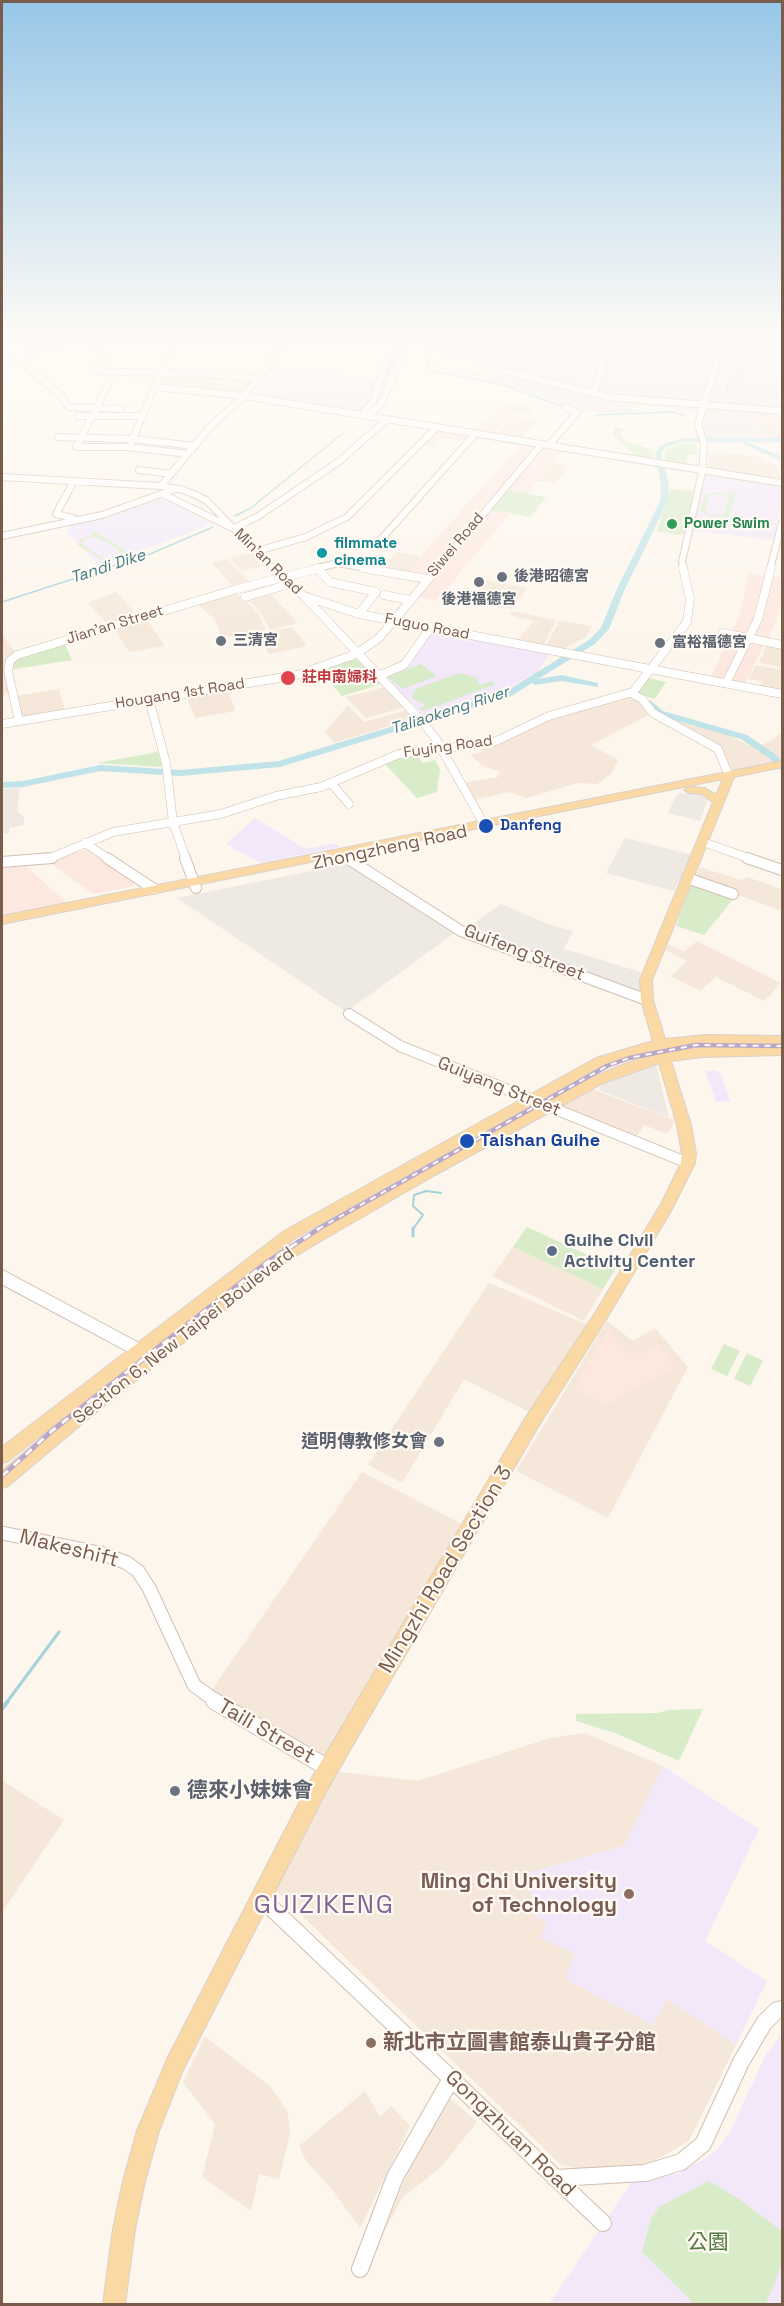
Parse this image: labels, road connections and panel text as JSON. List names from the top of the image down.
{
  "streets": {
    "main road": ["Zhongzheng Road", "Section 6, New Taipei Boulevard", "Mingzhi Road Section 3"],
    "street": [
      "Siwei Road",
      "Min'an Road",
      "Jian'an Street",
      "Fuguo Road",
      "Hougang 1st Road",
      "Fuying Road",
      "Guifeng Street",
      "Guiyang Street",
      "Makeshift",
      "Taili Street",
      "Gongzhuan Road"
    ]
  },
  "crossings": [
    ["Siwei Road", "Jian'an Street"],
    ["Siwei Road", "Fuguo Road"],
    ["Siwei Road", "Hougang 1st Road"],
    ["Min'an Road", "Jian'an Street"],
    ["Min'an Road", "Fuguo Road"],
    ["Min'an Road", "Hougang 1st Road"],
    ["Min'an Road", "Fuying Road"],
    ["Min'an Road", "Zhongzheng Road"],
    ["Jian'an Street", "Hougang 1st Road"],
    ["Fuguo Road", "Hougang 1st Road"],
    ["Zhongzheng Road", "Guifeng Street"],
    ["Guiyang Street", "Section 6, New Taipei Boulevard"],
    ["Guiyang Street", "Mingzhi Road Section 3"],
    ["Makeshift", "Taili Street"],
    ["Mingzhi Road Section 3", "Taili Street"],
    ["Mingzhi Road Section 3", "Gongzhuan Road"]
  ],
  "districts": ["GUIZIKENG"],
  "water": ["Tandi Dike", "Taliaokeng River"],
  "parks": ["公園"],
  "places": [
    "Power Swim",
    "filmmate cinema",
    "後港昭德宮",
    "後港福德宮",
    "三清宮",
    "富裕福德宮",
    "莊申南婦科",
    "Danfeng",
    "Taishan Guihe",
    "Guihe Civil Activity Center",
    "道明傳教修女會",
    "德來小妹妹會",
    "Ming Chi University of Technology",
    "新北市立圖書館泰山貴子分館"
  ]
}
